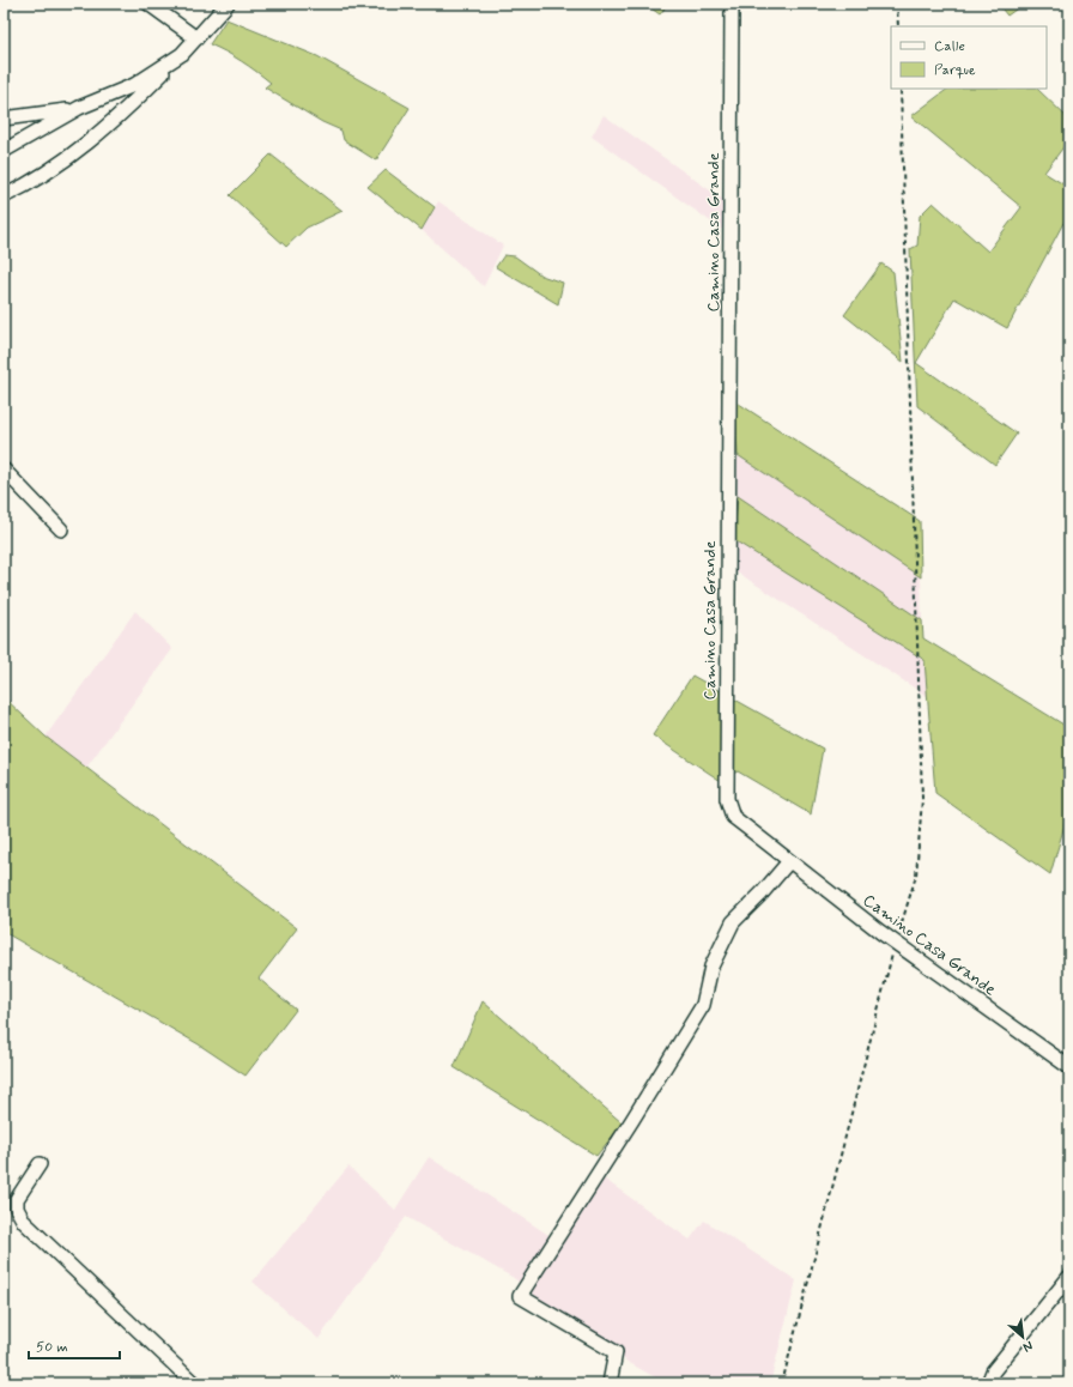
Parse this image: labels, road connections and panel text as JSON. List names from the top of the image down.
{
  "streets": {
    "street": ["Camino Casa Grande"]
  },
  "legend": ["Calle", "Parque"],
  "scale_bar": "50 m",
  "north": "bottom right"
}
